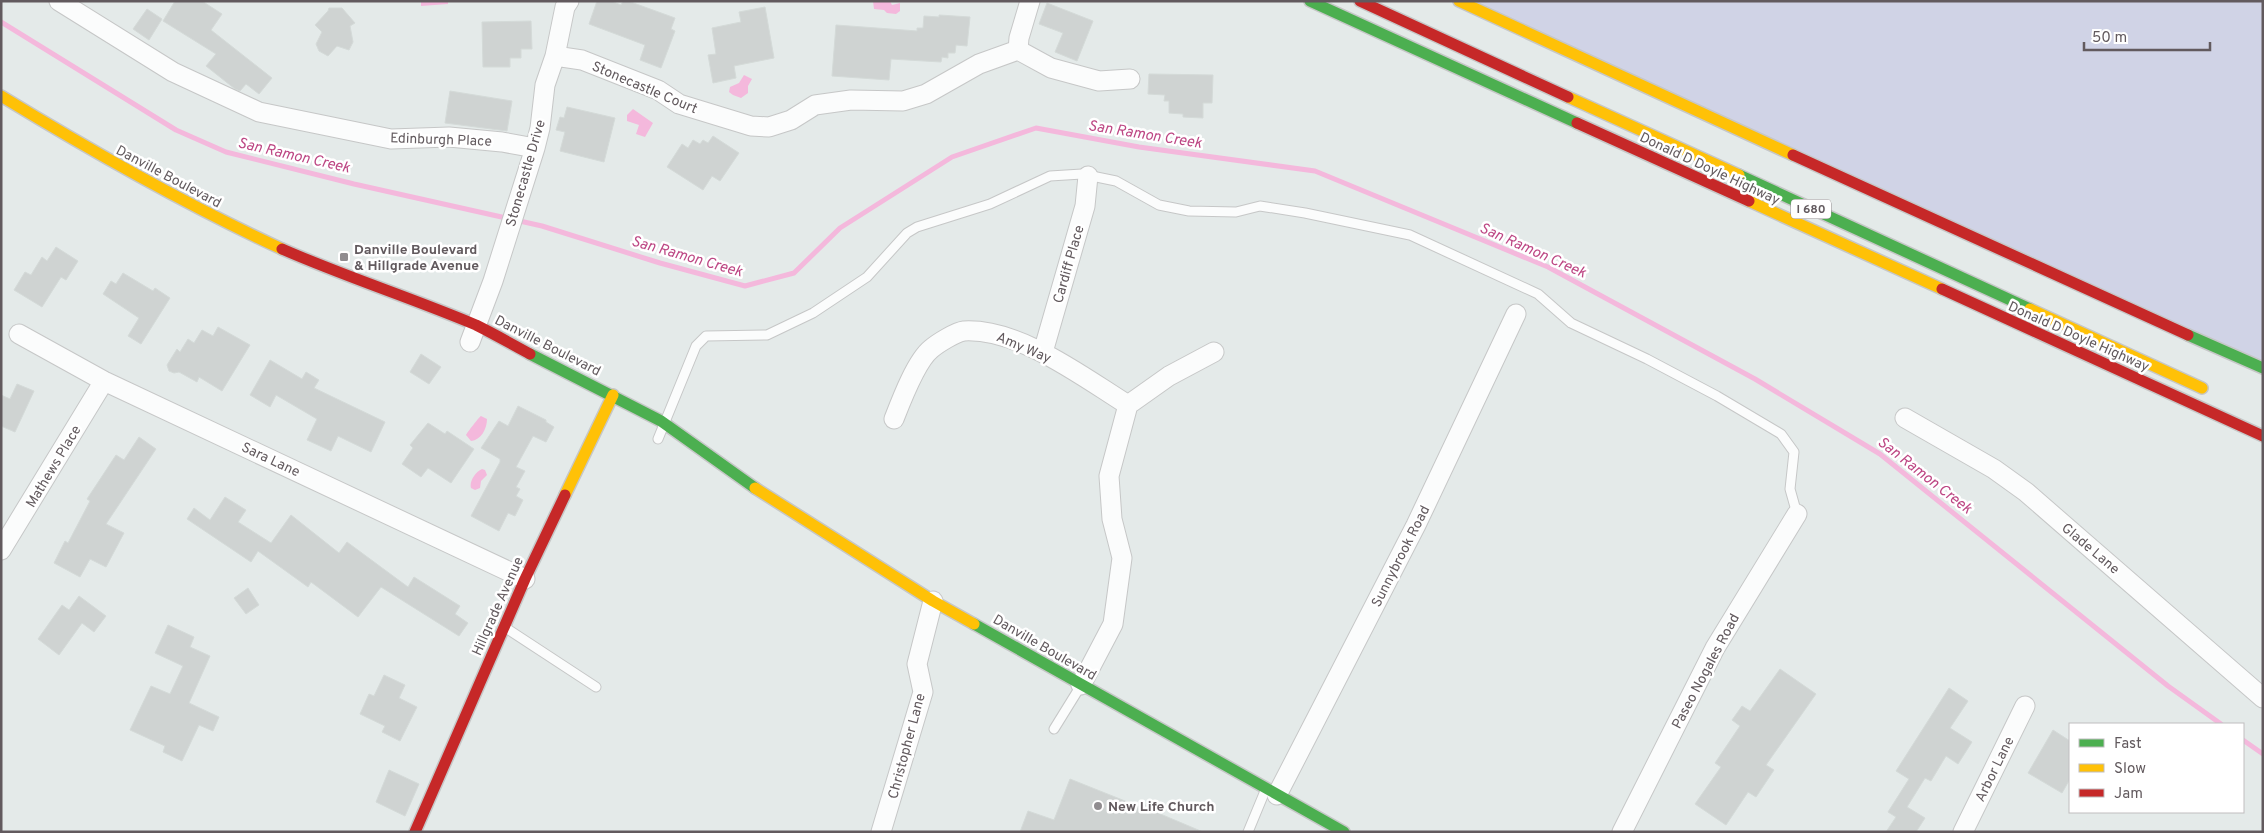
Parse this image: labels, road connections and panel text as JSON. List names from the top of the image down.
{
  "streets": {
    "main road": [
      "Donald D Doyle Highway",
      "Danville Boulevard",
      "I 680",
      "Hillgrade Avenue"
    ],
    "street": [
      "Stonecastle Court",
      "Edinburgh Place",
      "Stonecastle Drive",
      "Cardiff Place",
      "Amy Way",
      "Sara Lane",
      "Mathews Place",
      "Glade Lane",
      "Sunnybrook Road",
      "Paseo Nogales Road",
      "Christopher Lane",
      "Arbor Lane"
    ]
  },
  "crossings": [
    ["Stonecastle Court", "Stonecastle Drive"],
    ["Edinburgh Place", "Stonecastle Drive"],
    ["Stonecastle Drive", "Danville Boulevard"],
    ["Danville Boulevard", "Sunnybrook Road"],
    ["Danville Boulevard", "Hillgrade Avenue"],
    ["Danville Boulevard", "Christopher Lane"],
    ["Cardiff Place", "Amy Way"],
    ["Sara Lane", "Mathews Place"],
    ["Sara Lane", "Hillgrade Avenue"]
  ],
  "water": ["San Ramon Creek"],
  "places": {
    "transit": ["Danville Boulevard & Hillgrade Avenue"],
    "other": ["New Life Church"]
  },
  "legend": ["Fast", "Slow", "Jam"],
  "scale_bar": "50 m"
}
